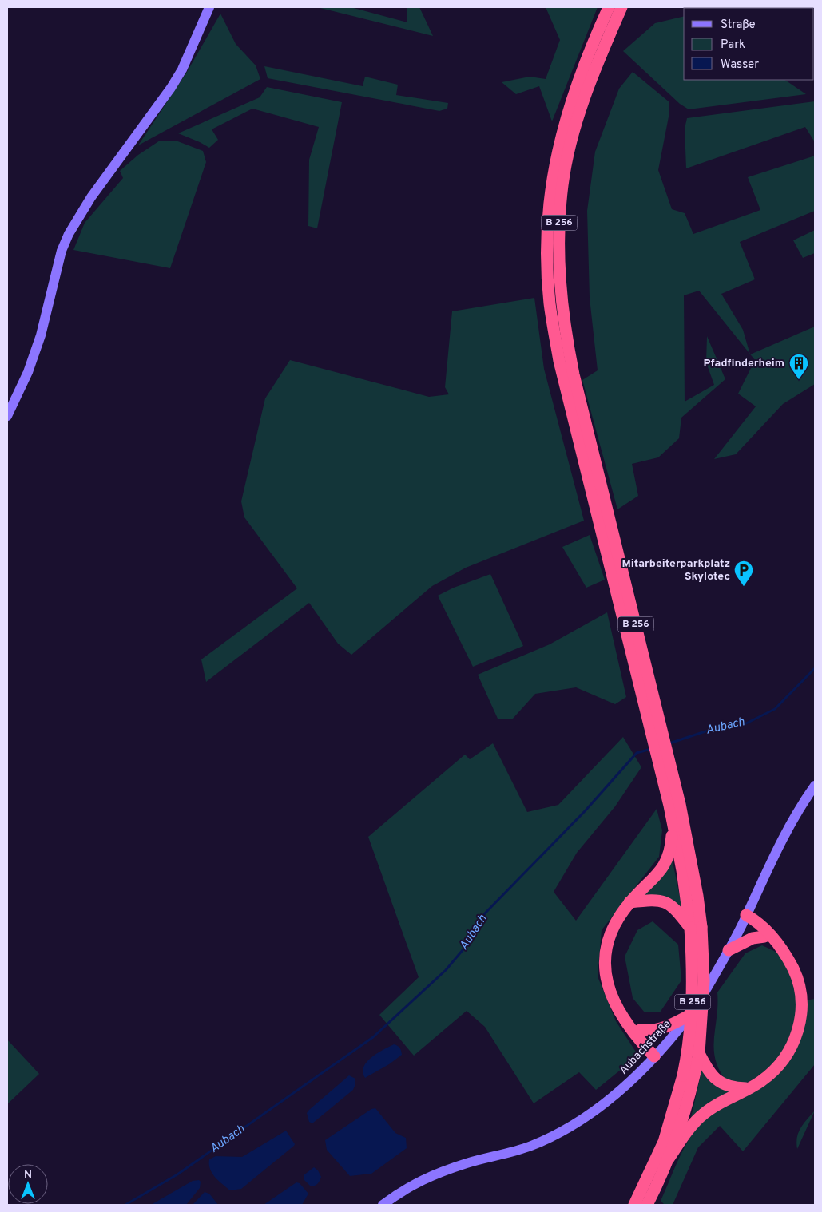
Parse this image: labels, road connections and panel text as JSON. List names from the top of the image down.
{
  "streets": {
    "highway": ["B 256"],
    "street": ["Aubachstraße"]
  },
  "water": ["Aubach"],
  "places": {
    "building": ["Pfadfinderheim"],
    "parking": ["Mitarbeiterparkplatz Skylotec"]
  },
  "legend": ["Straße", "Park", "Wasser"],
  "north": "top"
}
